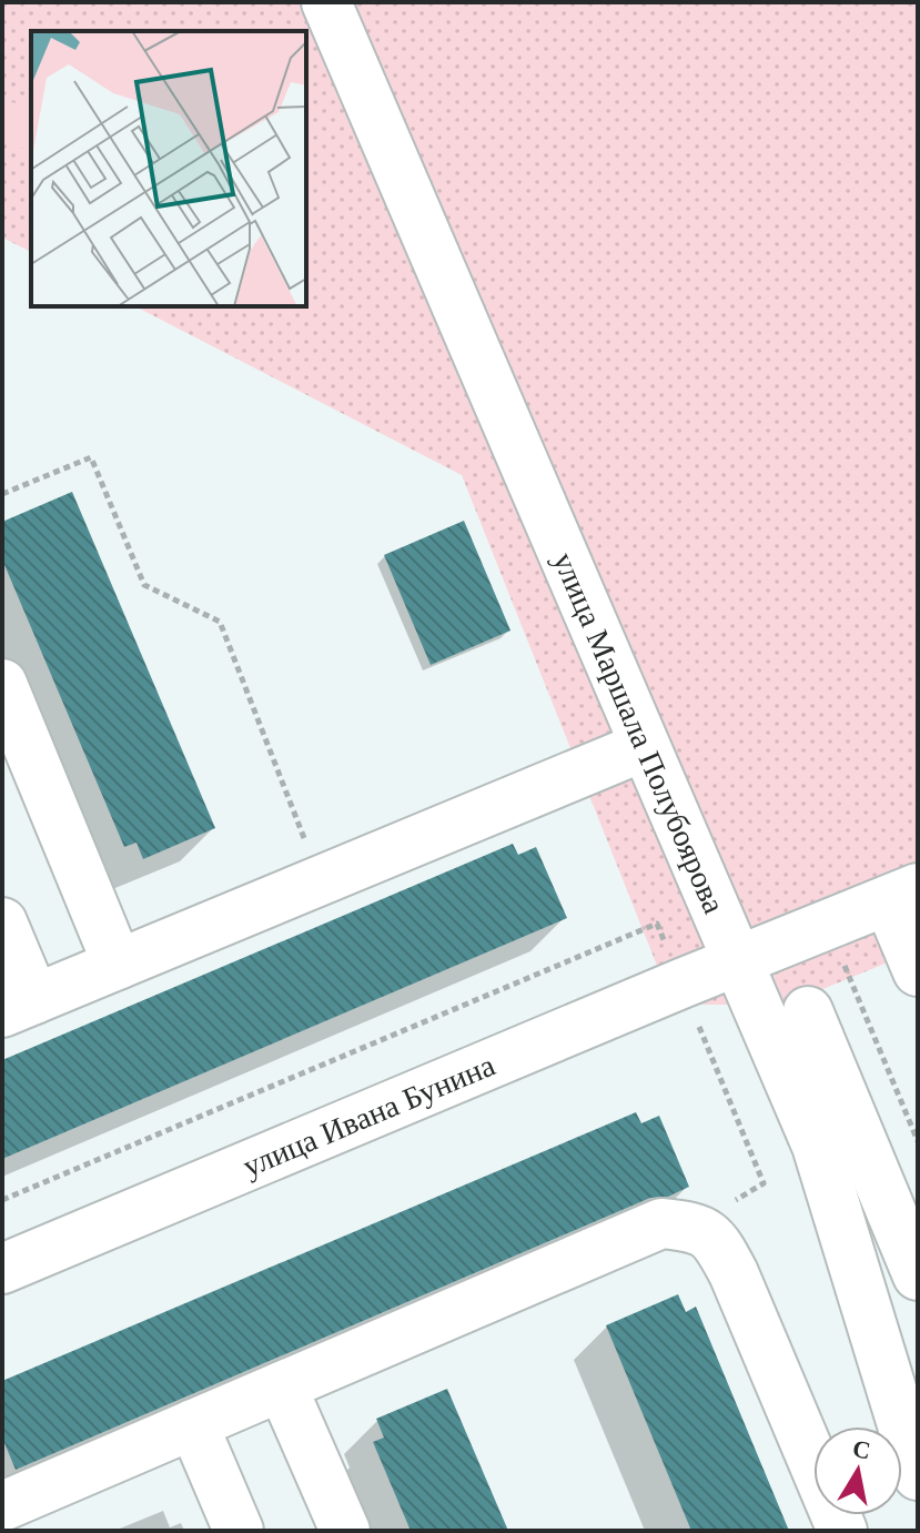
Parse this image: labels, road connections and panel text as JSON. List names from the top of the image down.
{
  "streets": {
    "street": ["улица Маршала Полубоярова", "улица Ивана Бунина"]
  },
  "crossings": [
    ["улица Маршала Полубоярова", "улица Ивана Бунина"]
  ],
  "north": "top"
}
